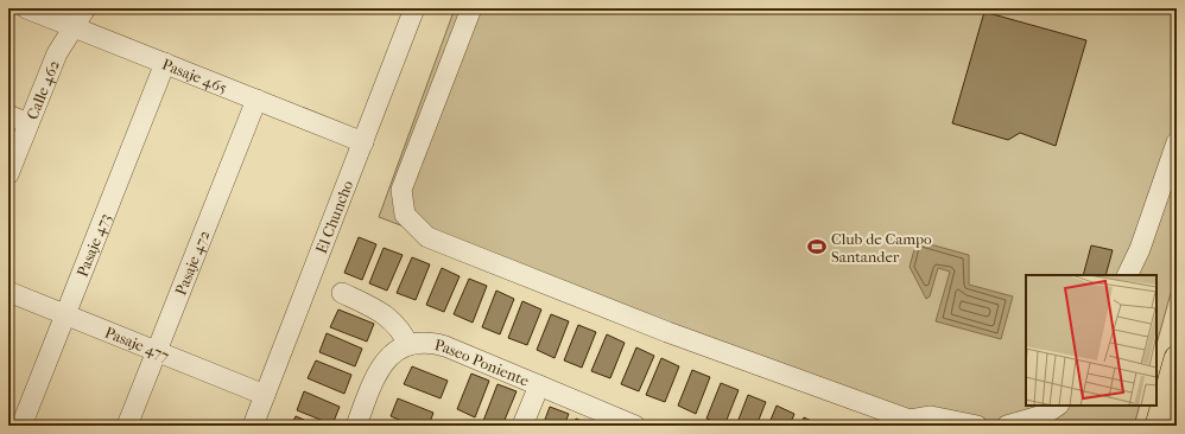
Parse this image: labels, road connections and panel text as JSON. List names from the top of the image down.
{
  "streets": {
    "street": [
      "Pasaje 465",
      "Calle 462",
      "El Chuncho",
      "Pasaje 473",
      "Pasaje 472",
      "Pasaje 477",
      "Paseo Poniente"
    ]
  },
  "crossings": [
    ["Pasaje 465", "Calle 462"],
    ["Pasaje 465", "El Chuncho"],
    ["Pasaje 465", "Pasaje 473"],
    ["Pasaje 465", "Pasaje 472"],
    ["El Chuncho", "Pasaje 477"],
    ["Pasaje 473", "Pasaje 477"],
    ["Pasaje 472", "Pasaje 477"]
  ],
  "places": {
    "sports": ["Club de Campo Santander"]
  }
}
